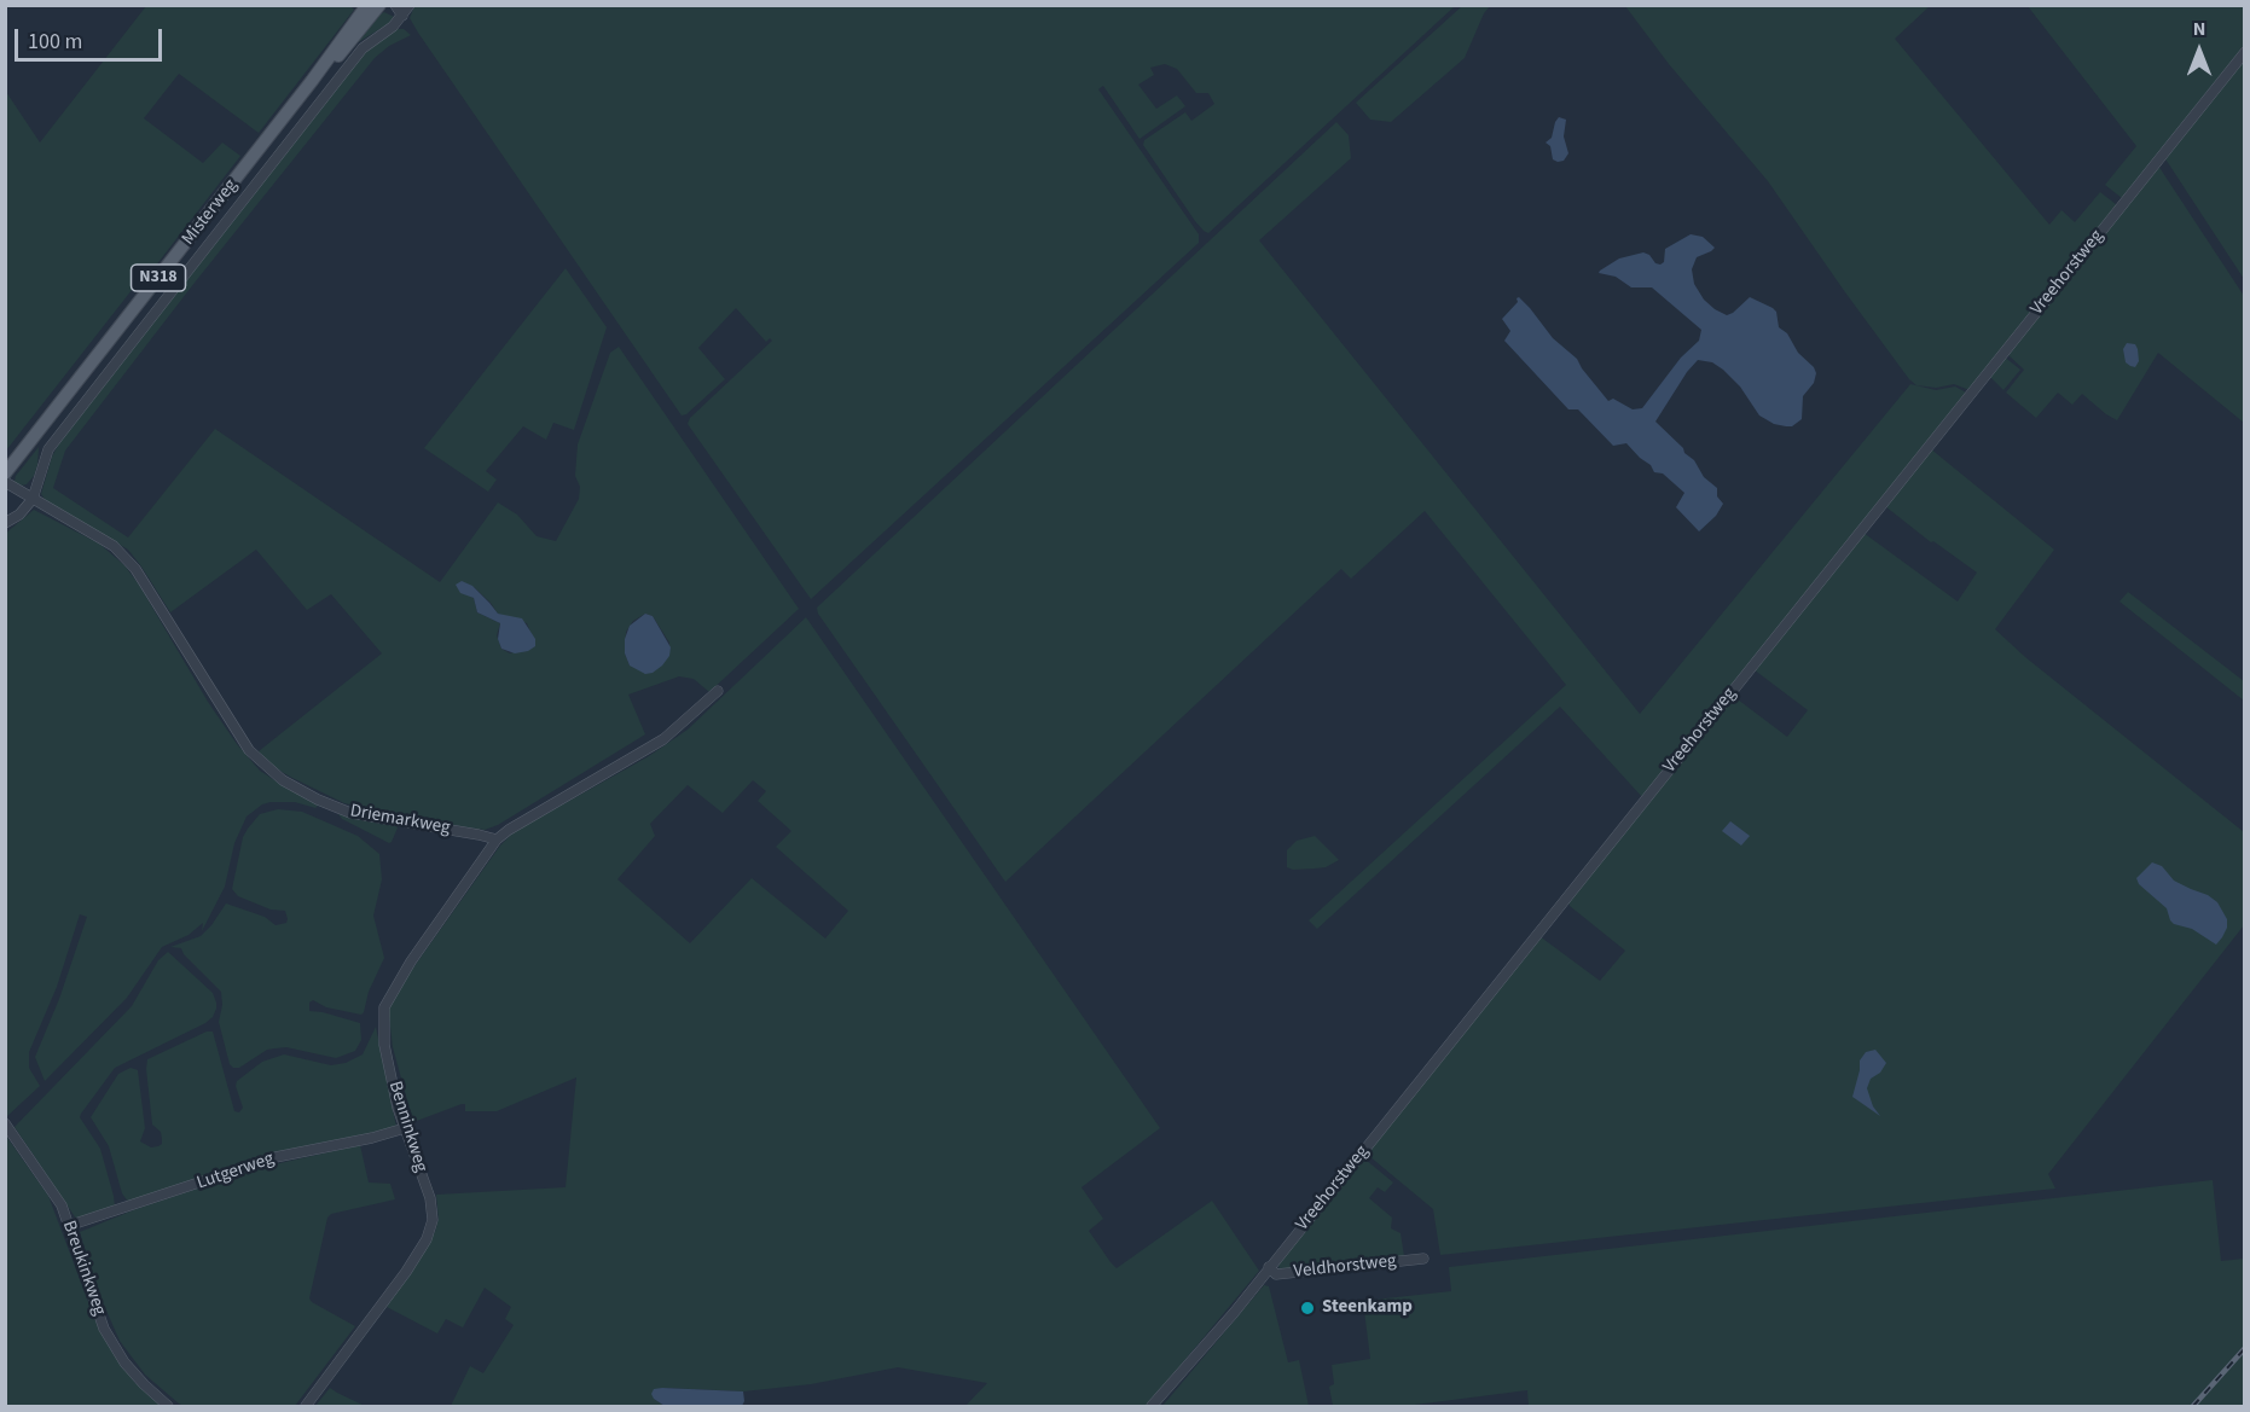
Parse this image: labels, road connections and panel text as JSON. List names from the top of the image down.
{
  "streets": {
    "main road": ["Misterweg", "N318"],
    "street": [
      "Vreehorstweg",
      "Driemarkweg",
      "Benninkweg",
      "Lutgerweg",
      "Veldhorstweg",
      "Breukinkweg"
    ]
  },
  "crossings": [
    ["Misterweg", "Driemarkweg"],
    ["Vreehorstweg", "Veldhorstweg"],
    ["Driemarkweg", "Benninkweg"],
    ["Benninkweg", "Lutgerweg"],
    ["Lutgerweg", "Breukinkweg"]
  ],
  "places": ["Steenkamp"],
  "scale_bar": "100 m",
  "north": "top"
}
